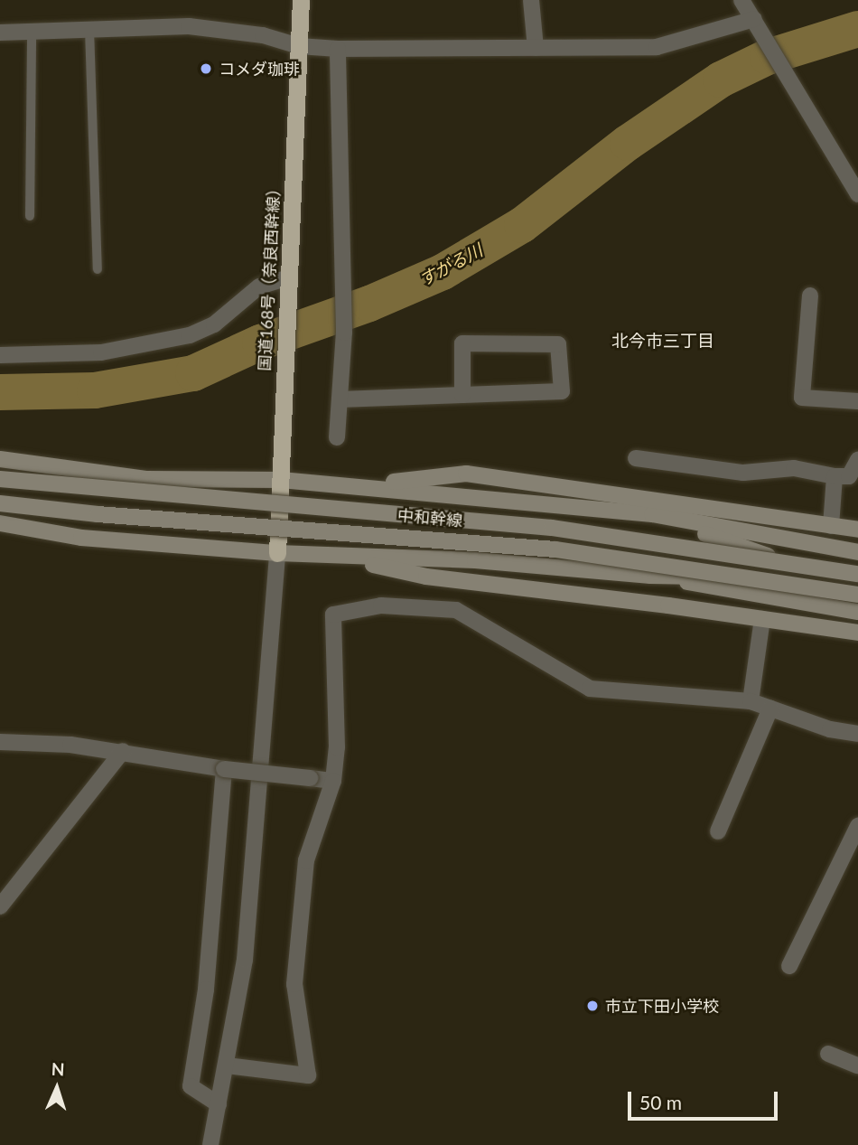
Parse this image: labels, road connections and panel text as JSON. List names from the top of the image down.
{
  "streets": {
    "highway": ["国道168号（奈良西幹線）"],
    "main road": ["中和幹線"]
  },
  "districts": ["北今市三丁目"],
  "water": ["すがる川"],
  "places": ["コメダ珈琲", "市立下田小学校"],
  "scale_bar": "50 m",
  "north": "top"
}
